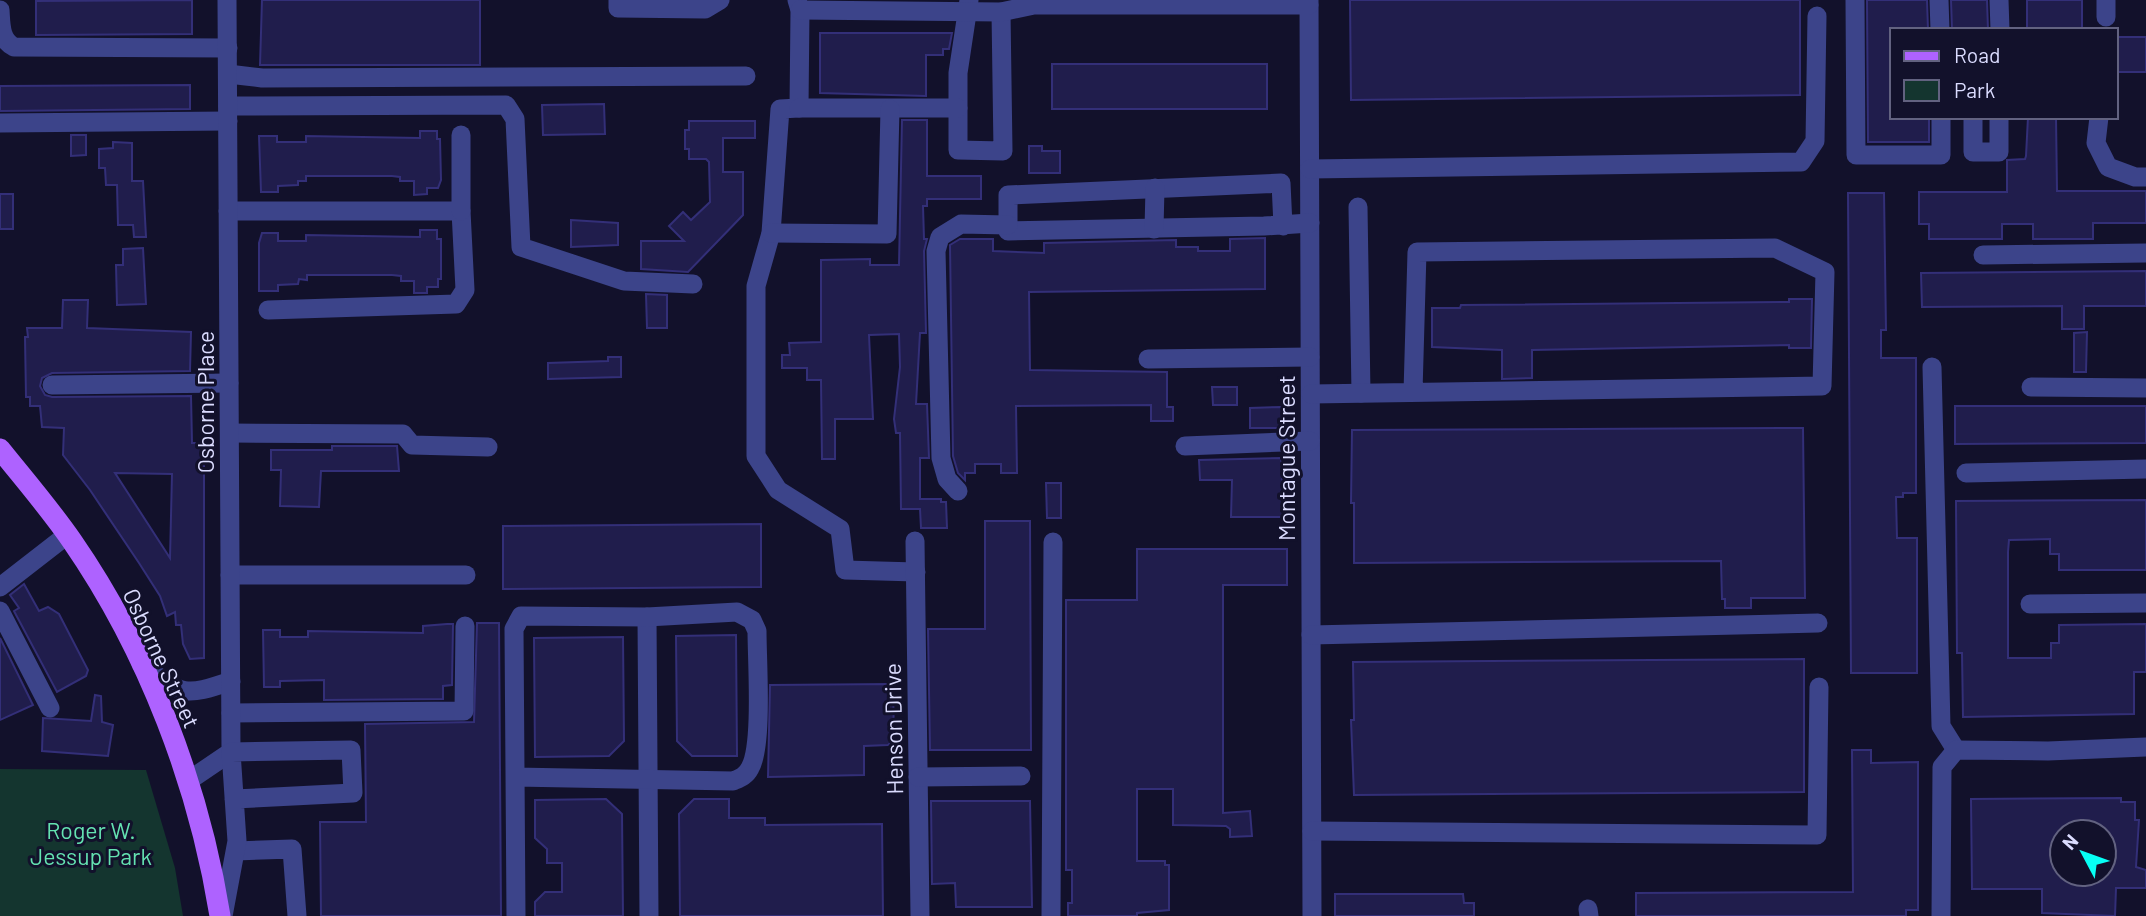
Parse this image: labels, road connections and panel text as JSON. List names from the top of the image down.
{
  "streets": {
    "main road": ["Osborne Street"],
    "street": ["Osborne Place", "Montague Street", "Henson Drive"]
  },
  "crossings": [
    ["Osborne Place", "Osborne Street"]
  ],
  "parks": ["Roger W. Jessup Park"],
  "legend": ["Road", "Park"],
  "north": "top left"
}
